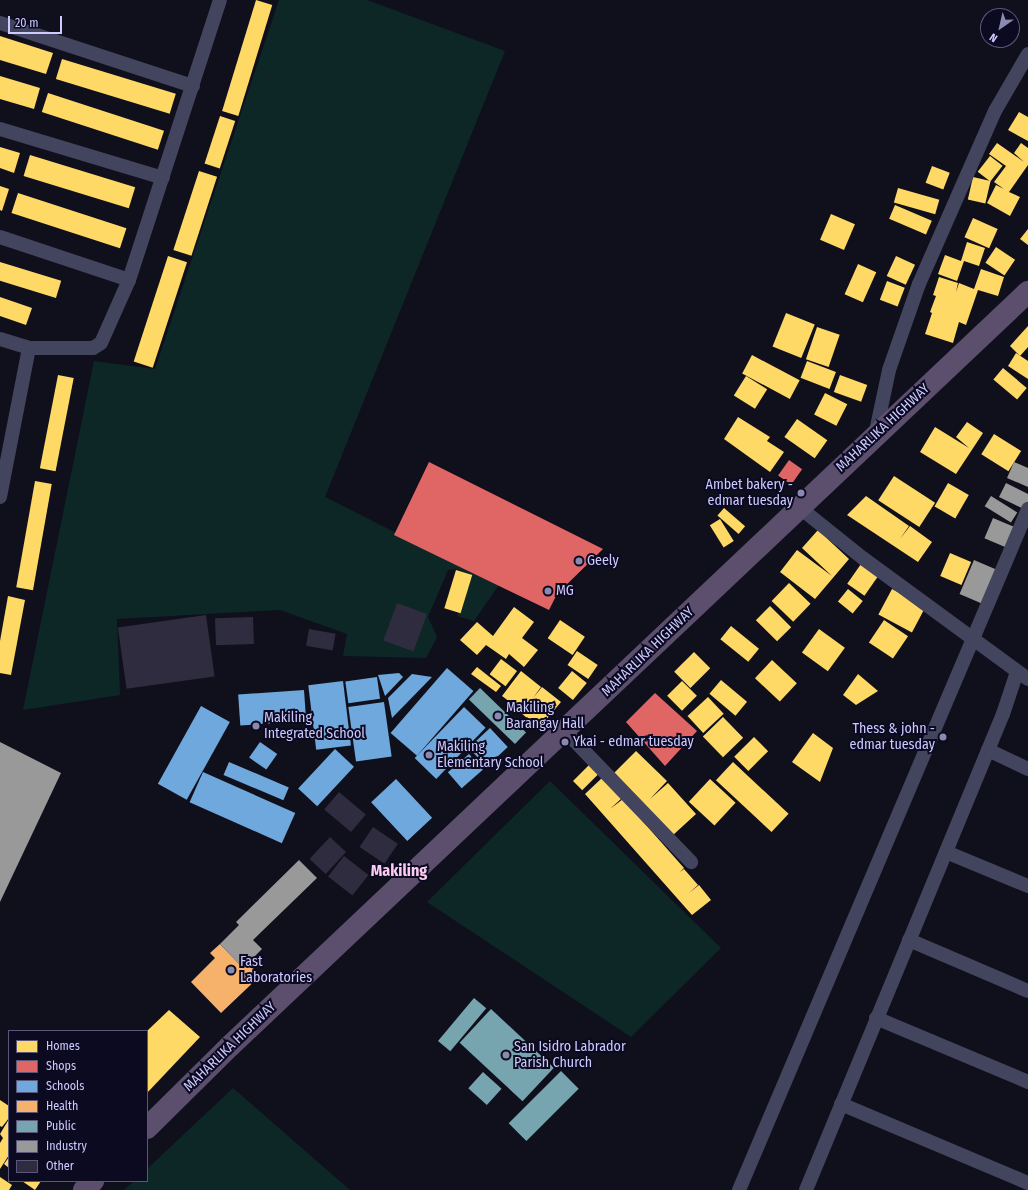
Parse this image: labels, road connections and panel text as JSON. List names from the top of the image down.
{
  "streets": {
    "highway": ["MAHARLIKA HIGHWAY"]
  },
  "districts": ["Makiling"],
  "places": [
    "Ambet bakery - edmar tuesday",
    "Geely",
    "MG",
    "Makiling Barangay Hall",
    "Makiling Integrated School",
    "Thess & john - edmar tuesday",
    "Ykai - edmar tuesday",
    "Makiling Elementary School",
    "Fast Laboratories",
    "San Isidro Labrador Parish Church"
  ],
  "legend": [
    "Homes",
    "Shops",
    "Schools",
    "Health",
    "Public",
    "Industry",
    "Other"
  ],
  "scale_bar": "20 m",
  "north": "bottom left"
}
